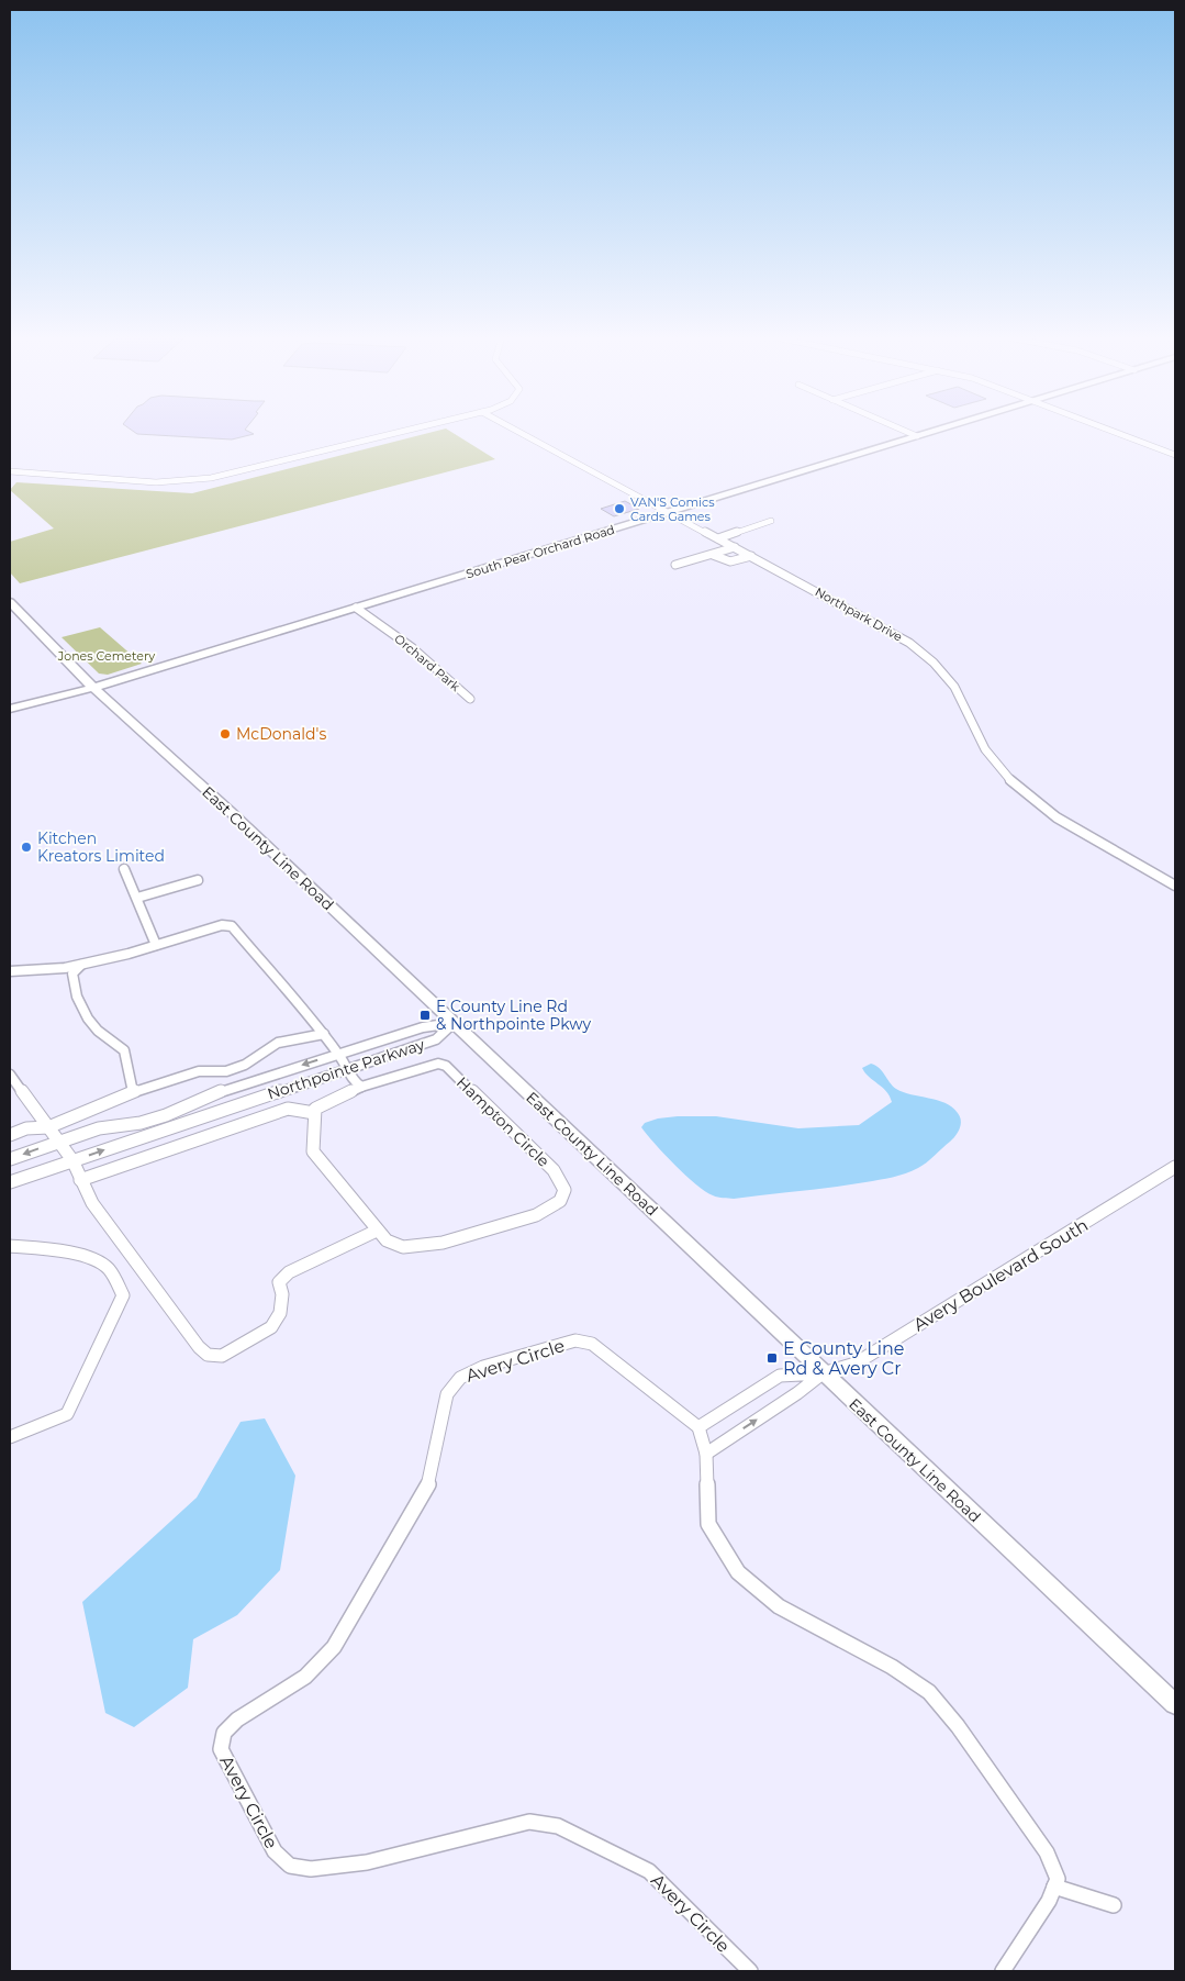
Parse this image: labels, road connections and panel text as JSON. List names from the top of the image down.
{
  "streets": {
    "street": [
      "South Pear Orchard Road",
      "Northpark Drive",
      "Orchard Park",
      "East County Line Road",
      "Northpointe Parkway",
      "Hampton Circle",
      "Avery Boulevard South",
      "Avery Circle"
    ]
  },
  "crossings": [
    ["South Pear Orchard Road", "Northpark Drive"],
    ["South Pear Orchard Road", "Orchard Park"],
    ["South Pear Orchard Road", "East County Line Road"],
    ["East County Line Road", "Northpointe Parkway"],
    ["East County Line Road", "Avery Boulevard South"]
  ],
  "parks": ["Jones Cemetery"],
  "places": {
    "other": ["VAN'S Comics Cards Games", "McDonald's", "Kitchen Kreators Limited"],
    "transit": ["E County Line Rd & Northpointe Pkwy", "E County Line Rd & Avery Cr"]
  }
}
